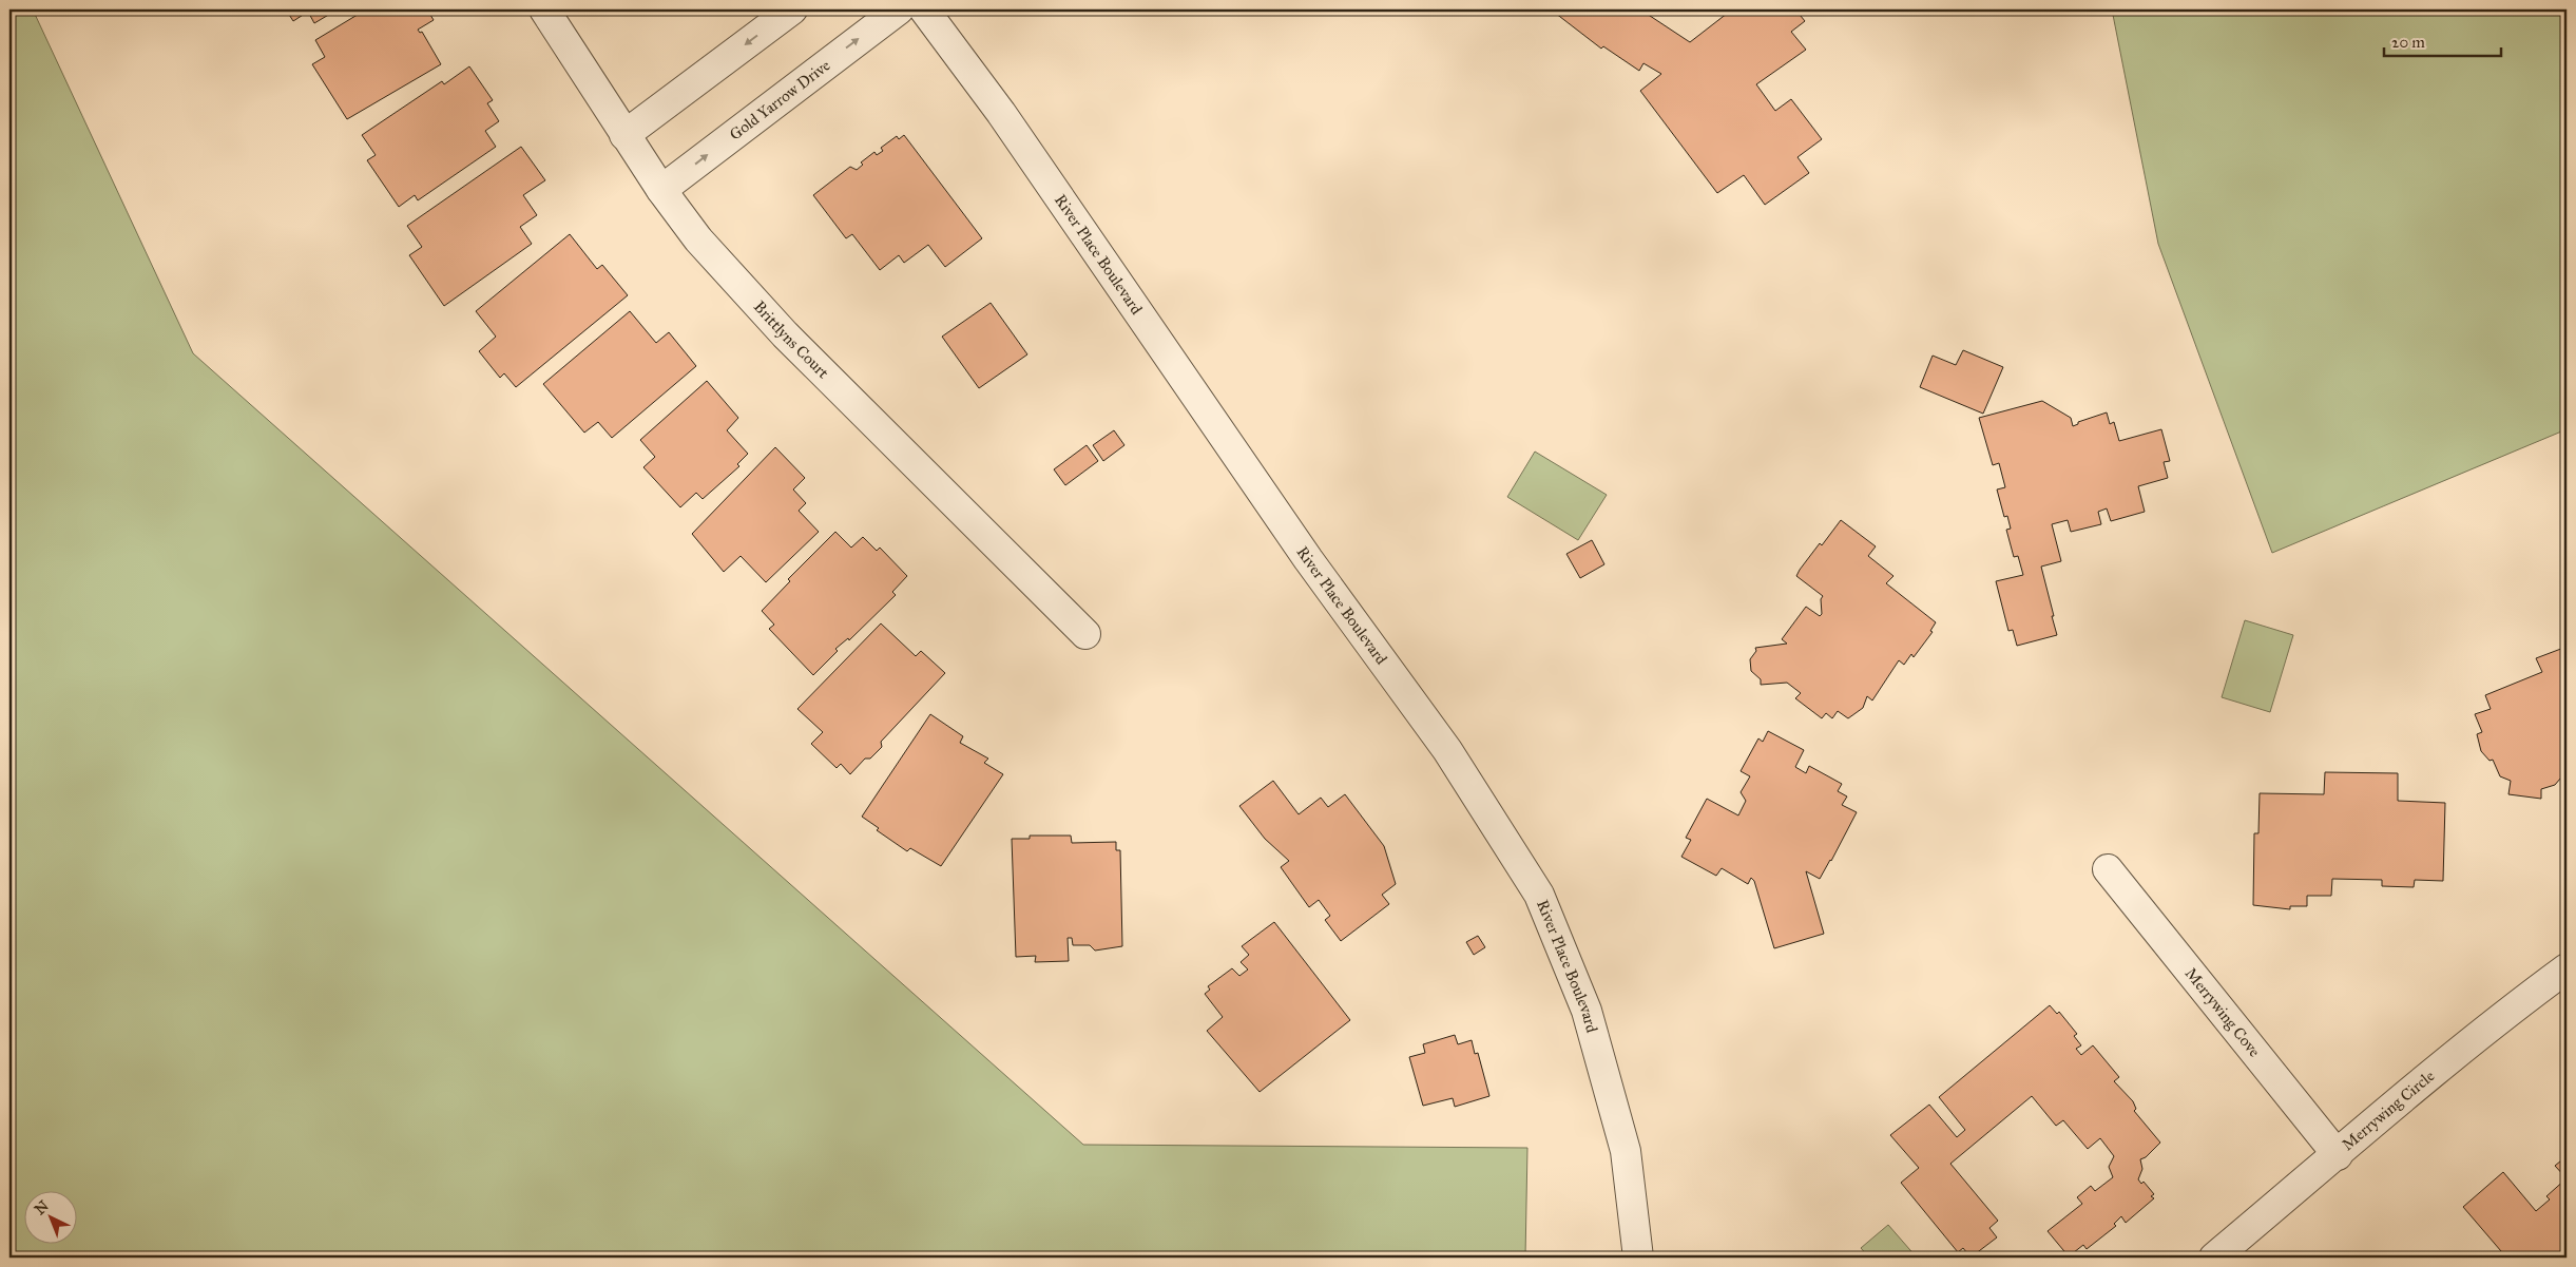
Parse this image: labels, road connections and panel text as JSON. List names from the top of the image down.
{
  "streets": {
    "street": [
      "Gold Yarrow Drive",
      "River Place Boulevard",
      "Brittlyns Court",
      "Merrywing Cove",
      "Merrywing Circle"
    ]
  },
  "crossings": [
    ["Gold Yarrow Drive", "Brittlyns Court"],
    ["Merrywing Cove", "Merrywing Circle"]
  ],
  "scale_bar": "20 m",
  "north": "top left"
}
